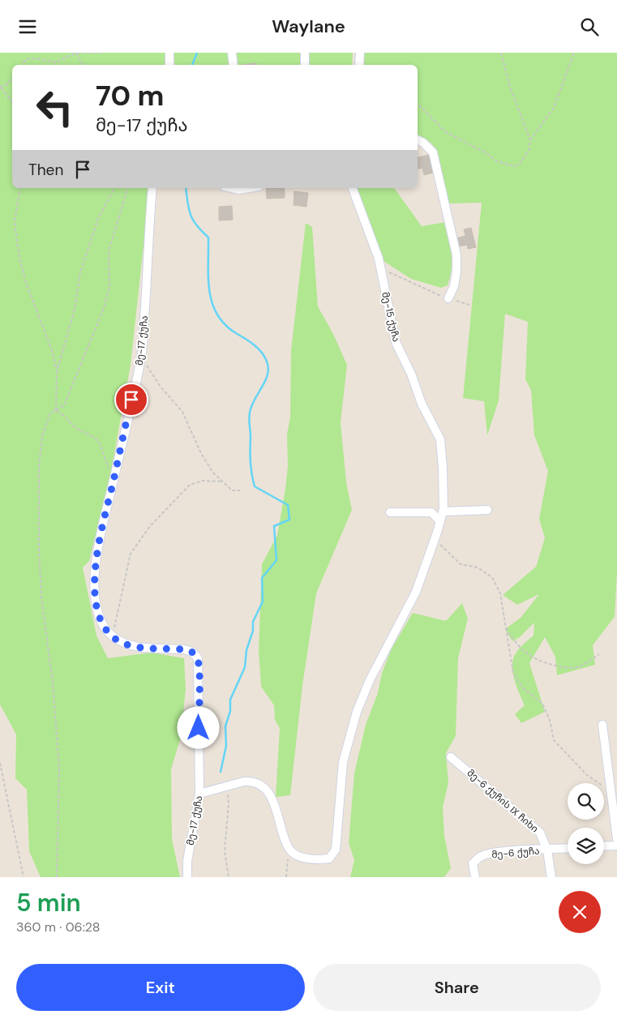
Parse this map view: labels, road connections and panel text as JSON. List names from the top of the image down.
{
  "streets": {
    "street": [
      "მე-15 ქუჩა",
      "მე-17 ქუჩა",
      "მე-6 ქუჩის IX ჩიხი",
      "მე-6 ქუჩა"
    ]
  },
  "crossings": [
    ["მე-6 ქუჩის IX ჩიხი", "მე-6 ქუჩა"]
  ],
  "page": {
    "header": "Waylane",
    "turn": ["70 m", "მე-17 ქუჩა"],
    "then": "Then",
    "heading": ["5 min", "360 m · 06:28"],
    "buttons": ["Exit", "Share"]
  }
}
